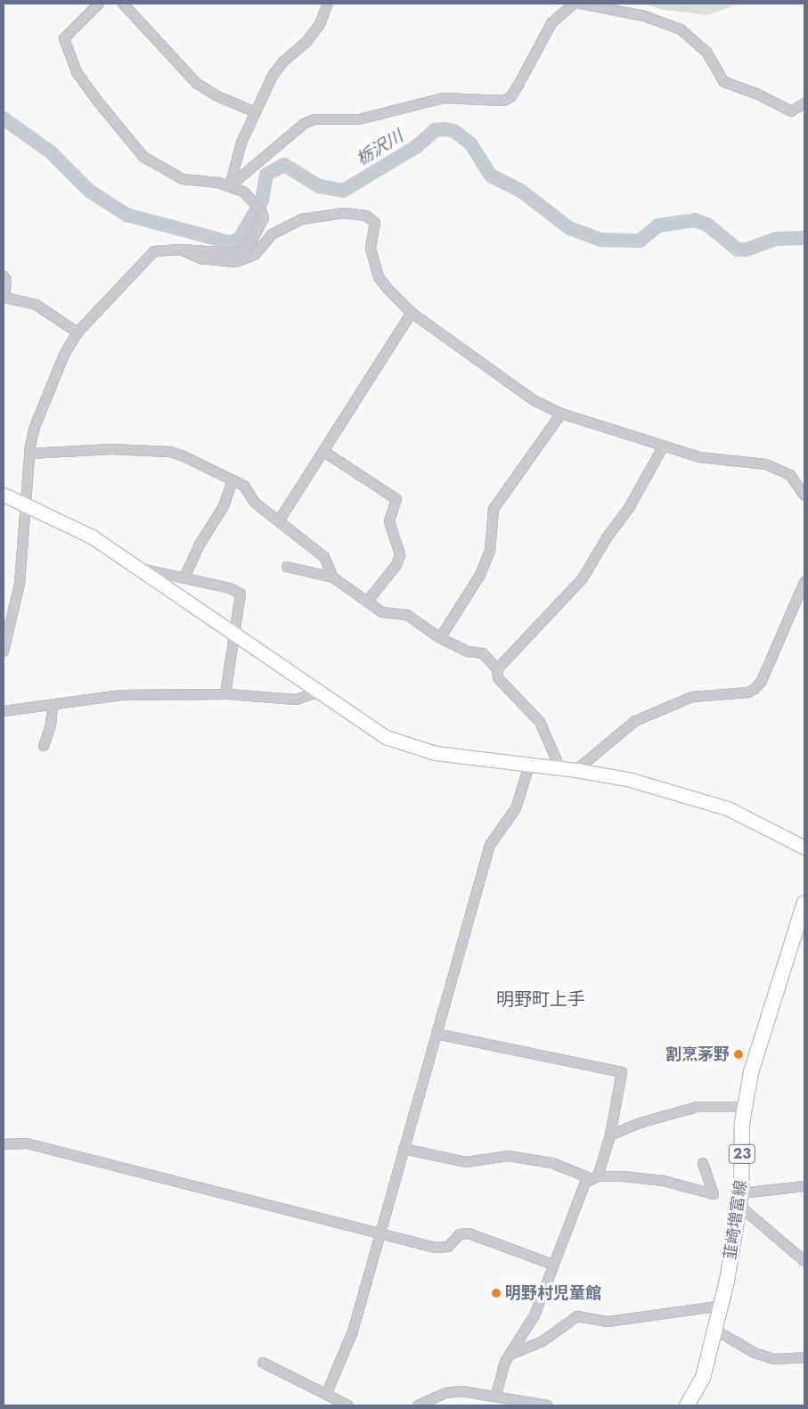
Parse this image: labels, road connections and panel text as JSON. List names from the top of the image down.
{
  "streets": {
    "main road": ["23", "韮崎増富線"]
  },
  "districts": ["明野町上手"],
  "water": ["栃沢川"],
  "places": ["割烹茅野", "明野村児童館"]
}
